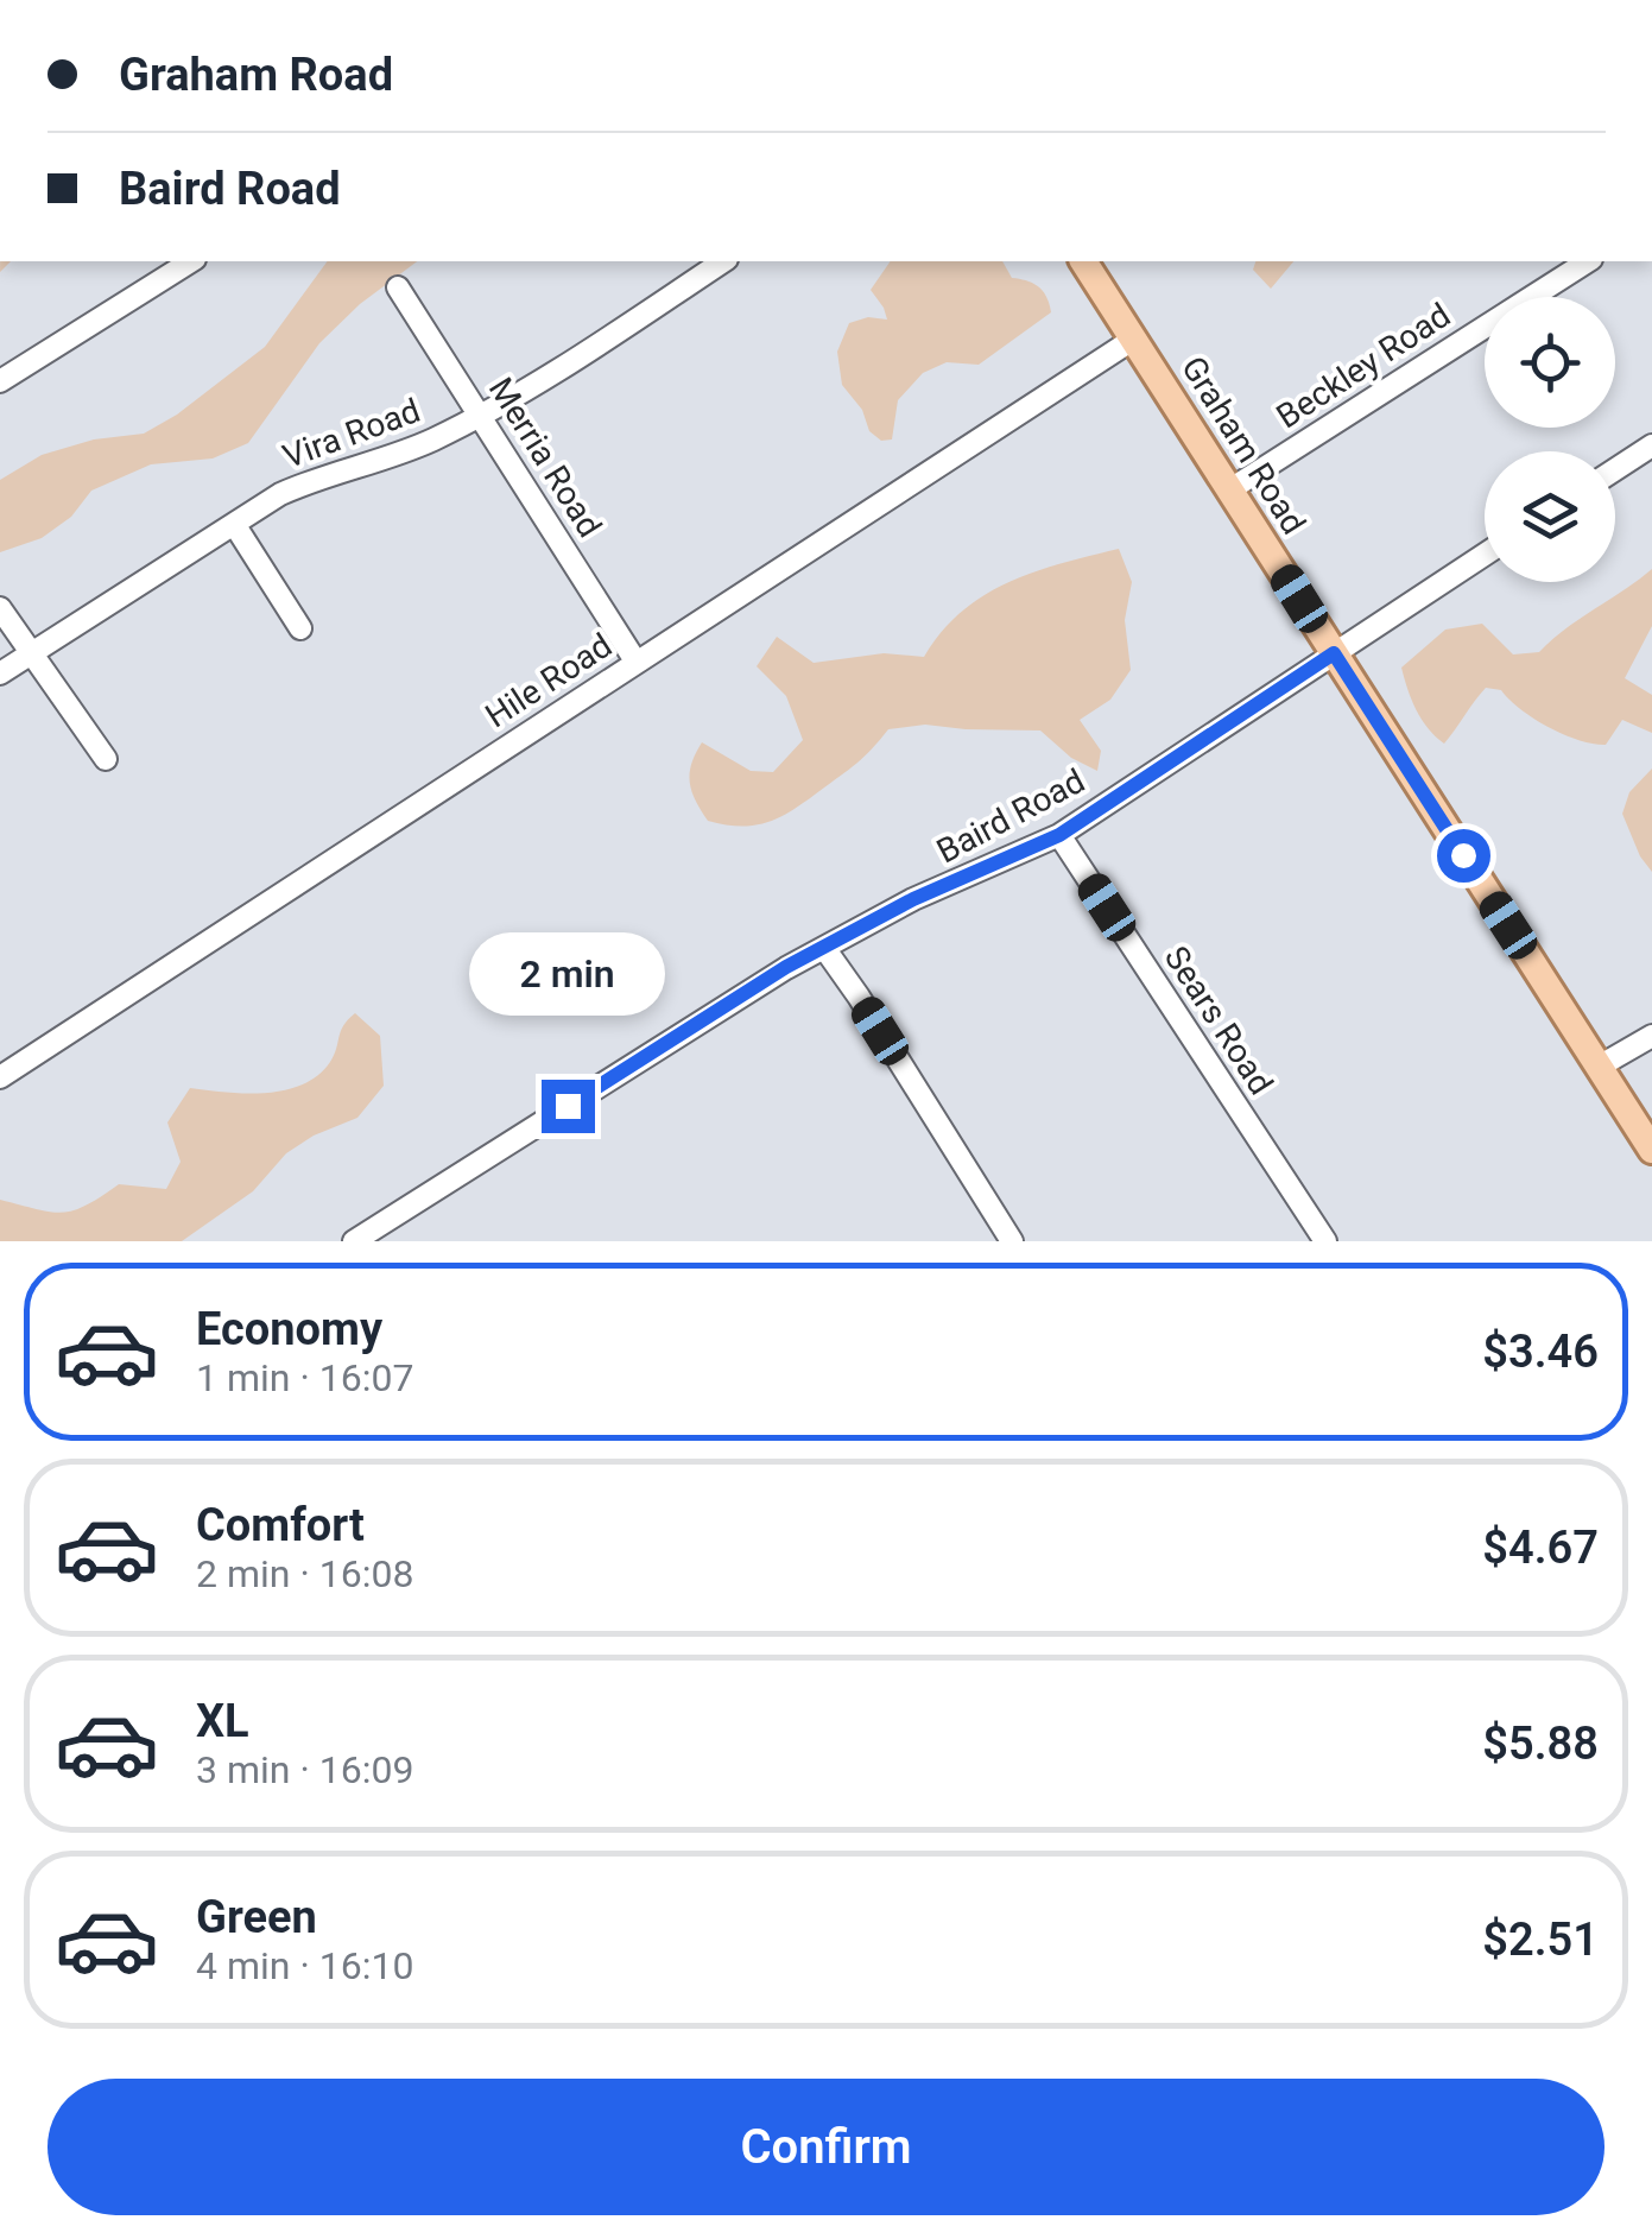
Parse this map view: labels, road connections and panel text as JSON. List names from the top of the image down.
{
  "streets": {
    "main road": ["Graham Road"],
    "street": [
      "Beckley Road",
      "Vira Road",
      "Merria Road",
      "Hile Road",
      "Baird Road",
      "Sears Road"
    ]
  },
  "crossings": [
    ["Beckley Road", "Graham Road"],
    ["Vira Road", "Merria Road"],
    ["Graham Road", "Hile Road"],
    ["Graham Road", "Baird Road"],
    ["Merria Road", "Hile Road"],
    ["Baird Road", "Sears Road"]
  ],
  "page": {
    "banner": ["Graham Road", "Baird Road"],
    "bubble": "2 min",
    "list": [
      {
        "name": "Economy",
        "note": "1 min · 16:07",
        "value": "$3.46"
      },
      {
        "name": "Comfort",
        "note": "2 min · 16:08",
        "value": "$4.67"
      },
      {
        "name": "XL",
        "note": "3 min · 16:09",
        "value": "$5.88"
      },
      {
        "name": "Green",
        "note": "4 min · 16:10",
        "value": "$2.51"
      }
    ],
    "buttons": "Confirm"
  }
}
